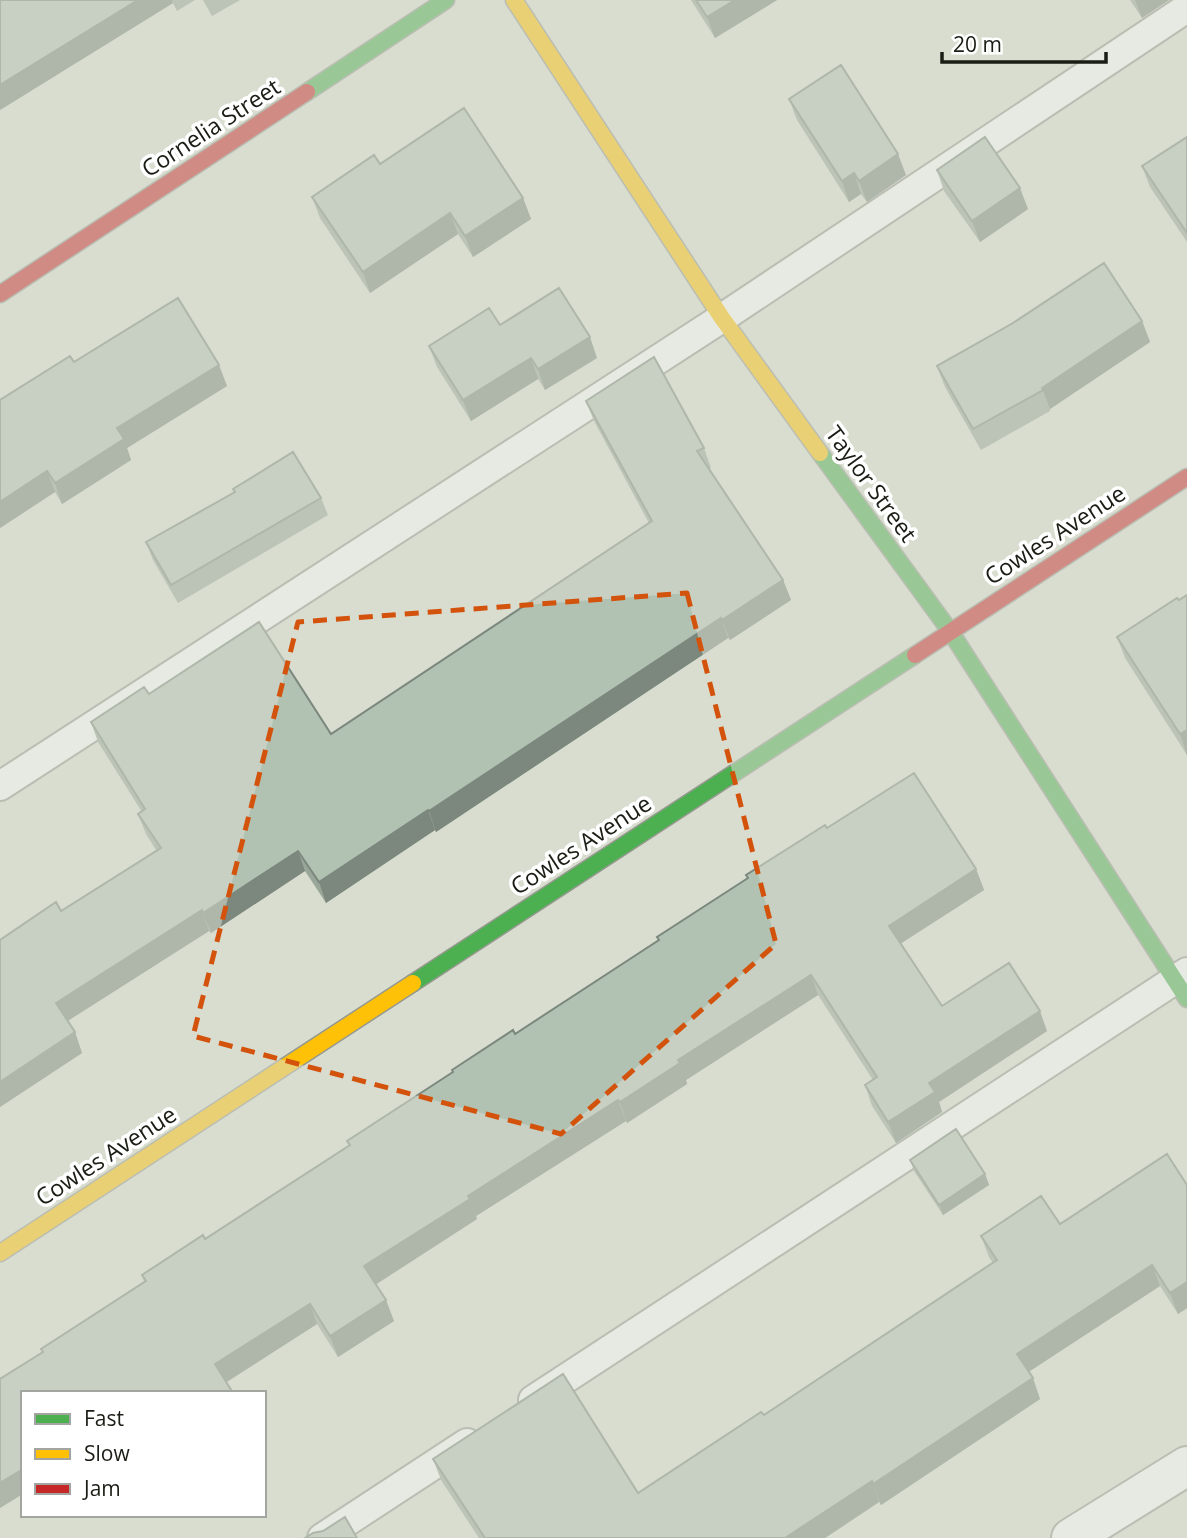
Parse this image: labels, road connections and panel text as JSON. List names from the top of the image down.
{
  "streets": {
    "street": ["Cornelia Street", "Taylor Street", "Cowles Avenue"]
  },
  "crossings": [
    ["Taylor Street", "Cowles Avenue"]
  ],
  "legend": ["Fast", "Slow", "Jam"],
  "scale_bar": "20 m"
}
